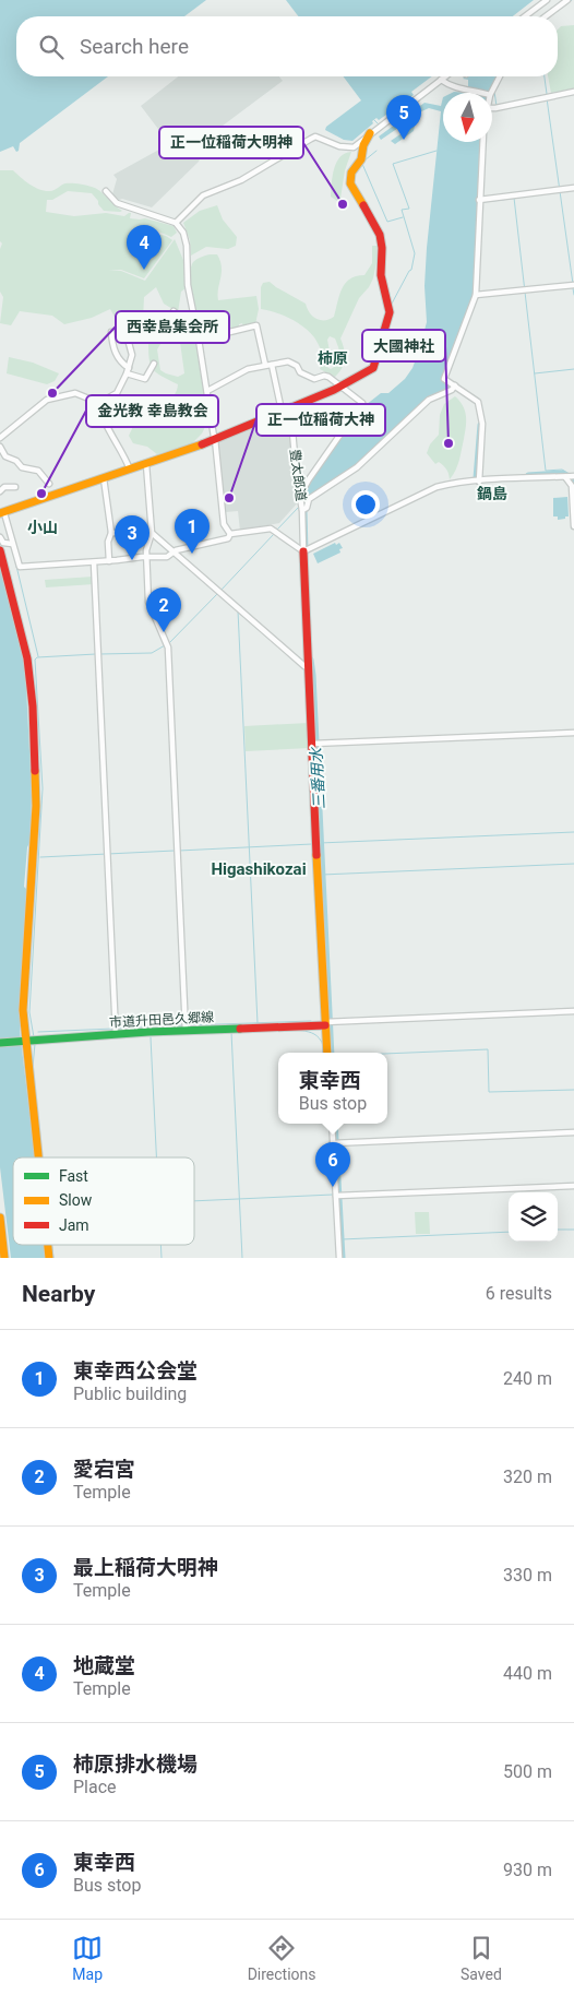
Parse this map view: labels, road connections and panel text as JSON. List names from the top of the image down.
{
  "streets": {
    "street": ["豊太郎道", "市道升田邑久郷線"]
  },
  "districts": [
    "柿原",
    "鍋島",
    "小山",
    "Higashikozai"
  ],
  "water": ["三番用水"],
  "places": [
    "正一位稲荷大明神",
    "西幸島集会所",
    "大國神社",
    "金光教 幸島教会",
    "正一位稲荷大神"
  ],
  "legend": ["Fast", "Slow", "Jam"],
  "north": "bottom",
  "page": {
    "search": "Search here",
    "pins": [
      "5",
      "4",
      "1",
      "3",
      "2",
      "6"
    ],
    "popup": ["東幸西", "Bus stop"],
    "heading": ["Nearby", "6 results"],
    "list": [
      {
        "mark": "1",
        "name": "東幸西公会堂",
        "note": "Public building",
        "value": "240 m"
      },
      {
        "mark": "2",
        "name": "愛宕宮",
        "note": "Temple",
        "value": "320 m"
      },
      {
        "mark": "3",
        "name": "最上稲荷大明神",
        "note": "Temple",
        "value": "330 m"
      },
      {
        "mark": "4",
        "name": "地蔵堂",
        "note": "Temple",
        "value": "440 m"
      },
      {
        "mark": "5",
        "name": "柿原排水機場",
        "note": "Place",
        "value": "500 m"
      },
      {
        "mark": "6",
        "name": "東幸西",
        "note": "Bus stop",
        "value": "930 m"
      }
    ],
    "nav": ["Map", "Directions", "Saved"]
  }
}
